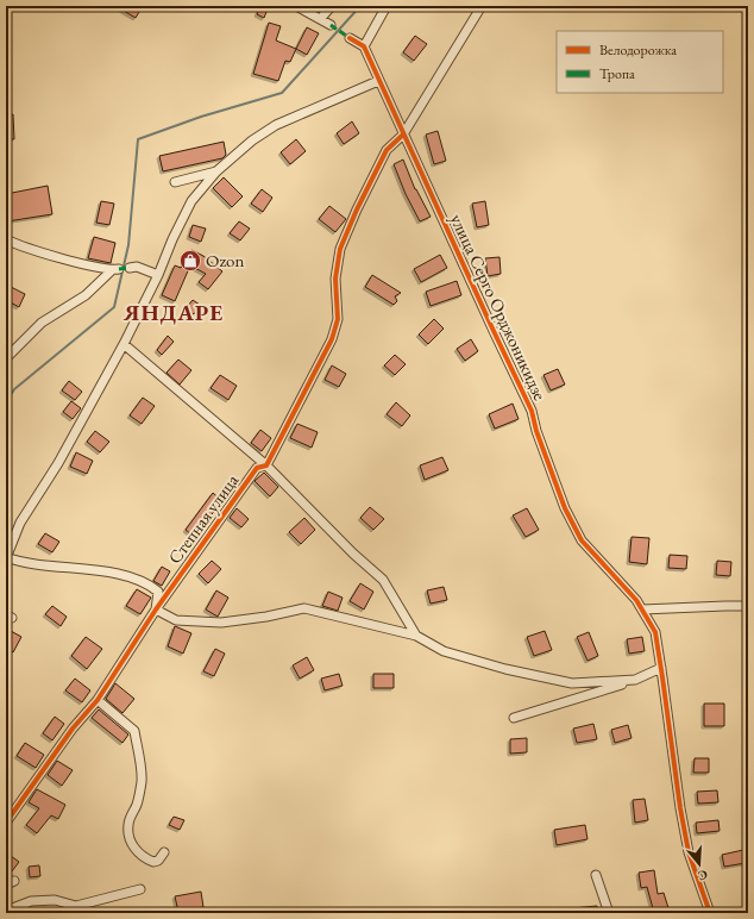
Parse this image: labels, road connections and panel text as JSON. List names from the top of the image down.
{
  "streets": {
    "street": ["улица Серго Орджоникидзе", "Степная улица"]
  },
  "crossings": [
    ["улица Серго Орджоникидзе", "Степная улица"]
  ],
  "districts": ["ЯНДАРЕ"],
  "places": {
    "shop": ["Ozon"]
  },
  "legend": ["Велодорожка", "Тропа"],
  "north": "bottom"
}
